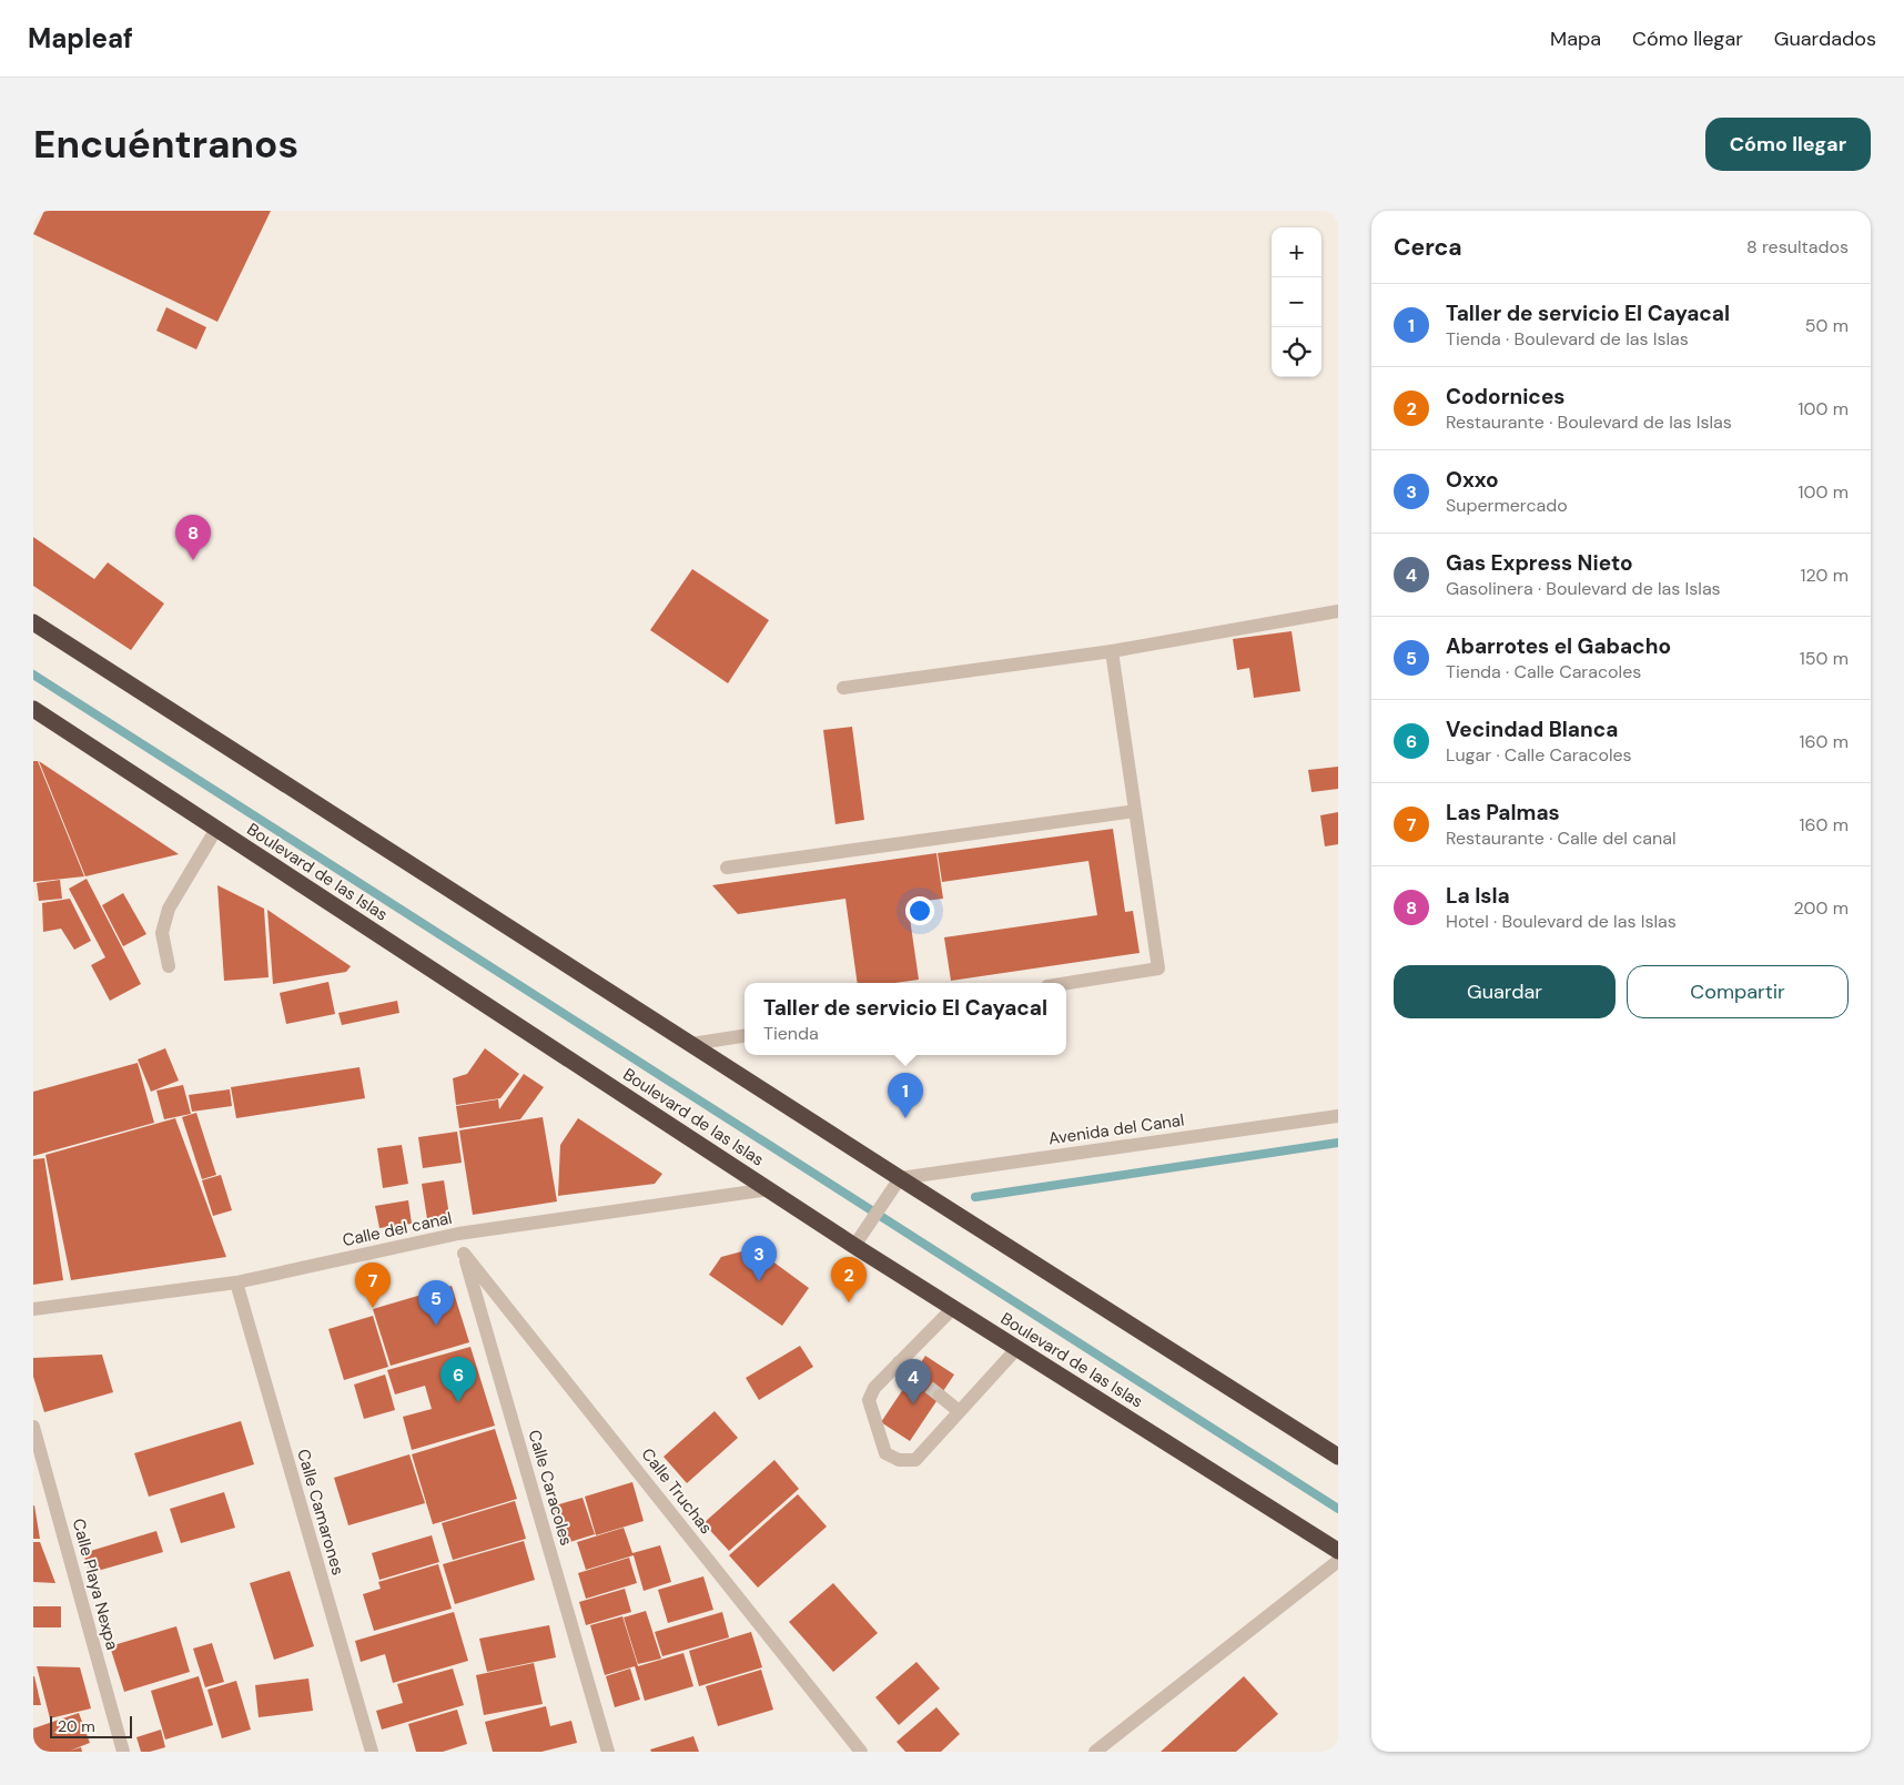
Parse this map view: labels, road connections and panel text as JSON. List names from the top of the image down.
{
  "streets": {
    "highway": ["Boulevard de las Islas"],
    "street": [
      "Avenida del Canal",
      "Calle del canal",
      "Calle Caracoles",
      "Calle Truchas",
      "Calle Camarones",
      "Calle Playa Nexpa"
    ]
  },
  "crossings": [
    ["Boulevard de las Islas", "Calle del canal"],
    ["Calle del canal", "Calle Caracoles"],
    ["Calle del canal", "Calle Camarones"],
    ["Calle Caracoles", "Calle Truchas"]
  ],
  "scale_bar": "20 m",
  "page": {
    "header": "Mapleaf",
    "nav": ["Mapa", "Cómo llegar", "Guardados"],
    "buttons": [
      "Cómo llegar",
      ["Guardar", "Compartir"]
    ],
    "title": "Encuéntranos",
    "heading": ["Cerca", "8 resultados"],
    "map_buttons": ["+", "−"],
    "list": [
      {
        "mark": "1",
        "name": "Taller de servicio El Cayacal",
        "note": "Tienda · Boulevard de las Islas",
        "value": "50 m"
      },
      {
        "mark": "2",
        "name": "Codornices",
        "note": "Restaurante · Boulevard de las Islas",
        "value": "100 m"
      },
      {
        "mark": "3",
        "name": "Oxxo",
        "note": "Supermercado",
        "value": "100 m"
      },
      {
        "mark": "4",
        "name": "Gas Express Nieto",
        "note": "Gasolinera · Boulevard de las Islas",
        "value": "120 m"
      },
      {
        "mark": "5",
        "name": "Abarrotes el Gabacho",
        "note": "Tienda · Calle Caracoles",
        "value": "150 m"
      },
      {
        "mark": "6",
        "name": "Vecindad Blanca",
        "note": "Lugar · Calle Caracoles",
        "value": "160 m"
      },
      {
        "mark": "7",
        "name": "Las Palmas",
        "note": "Restaurante · Calle del canal",
        "value": "160 m"
      },
      {
        "mark": "8",
        "name": "La Isla",
        "note": "Hotel · Boulevard de las Islas",
        "value": "200 m"
      }
    ],
    "pins": [
      "8",
      "1",
      "3",
      "2",
      "7",
      "5",
      "6",
      "4"
    ],
    "popup": ["Taller de servicio El Cayacal", "Tienda"],
    "scale": "20 m"
  }
}
